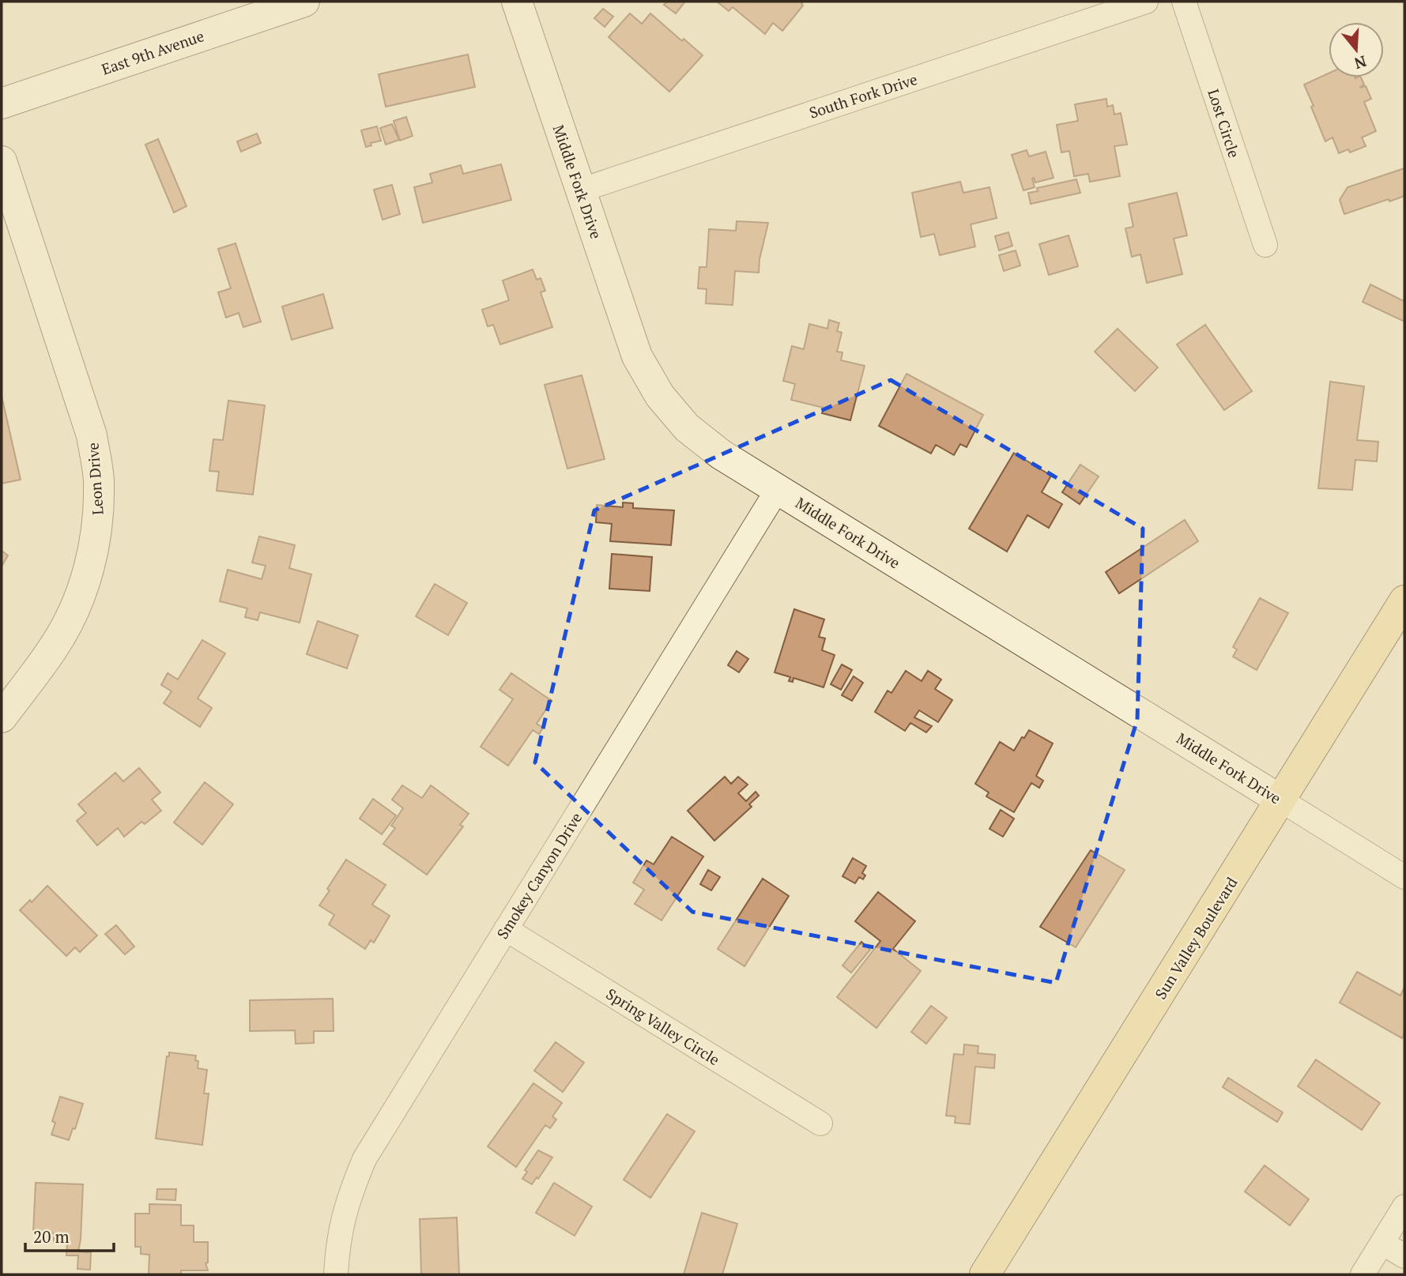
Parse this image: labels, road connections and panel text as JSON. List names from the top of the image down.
{
  "streets": {
    "main road": ["Sun Valley Boulevard"],
    "street": [
      "East 9th Avenue",
      "South Fork Drive",
      "Lost Circle",
      "Middle Fork Drive",
      "Leon Drive",
      "Smokey Canyon Drive",
      "Spring Valley Circle"
    ]
  },
  "crossings": [
    ["South Fork Drive", "Middle Fork Drive"],
    ["Middle Fork Drive", "Smokey Canyon Drive"],
    ["Middle Fork Drive", "Sun Valley Boulevard"],
    ["Smokey Canyon Drive", "Spring Valley Circle"]
  ],
  "scale_bar": "20 m",
  "north": "bottom"
}
